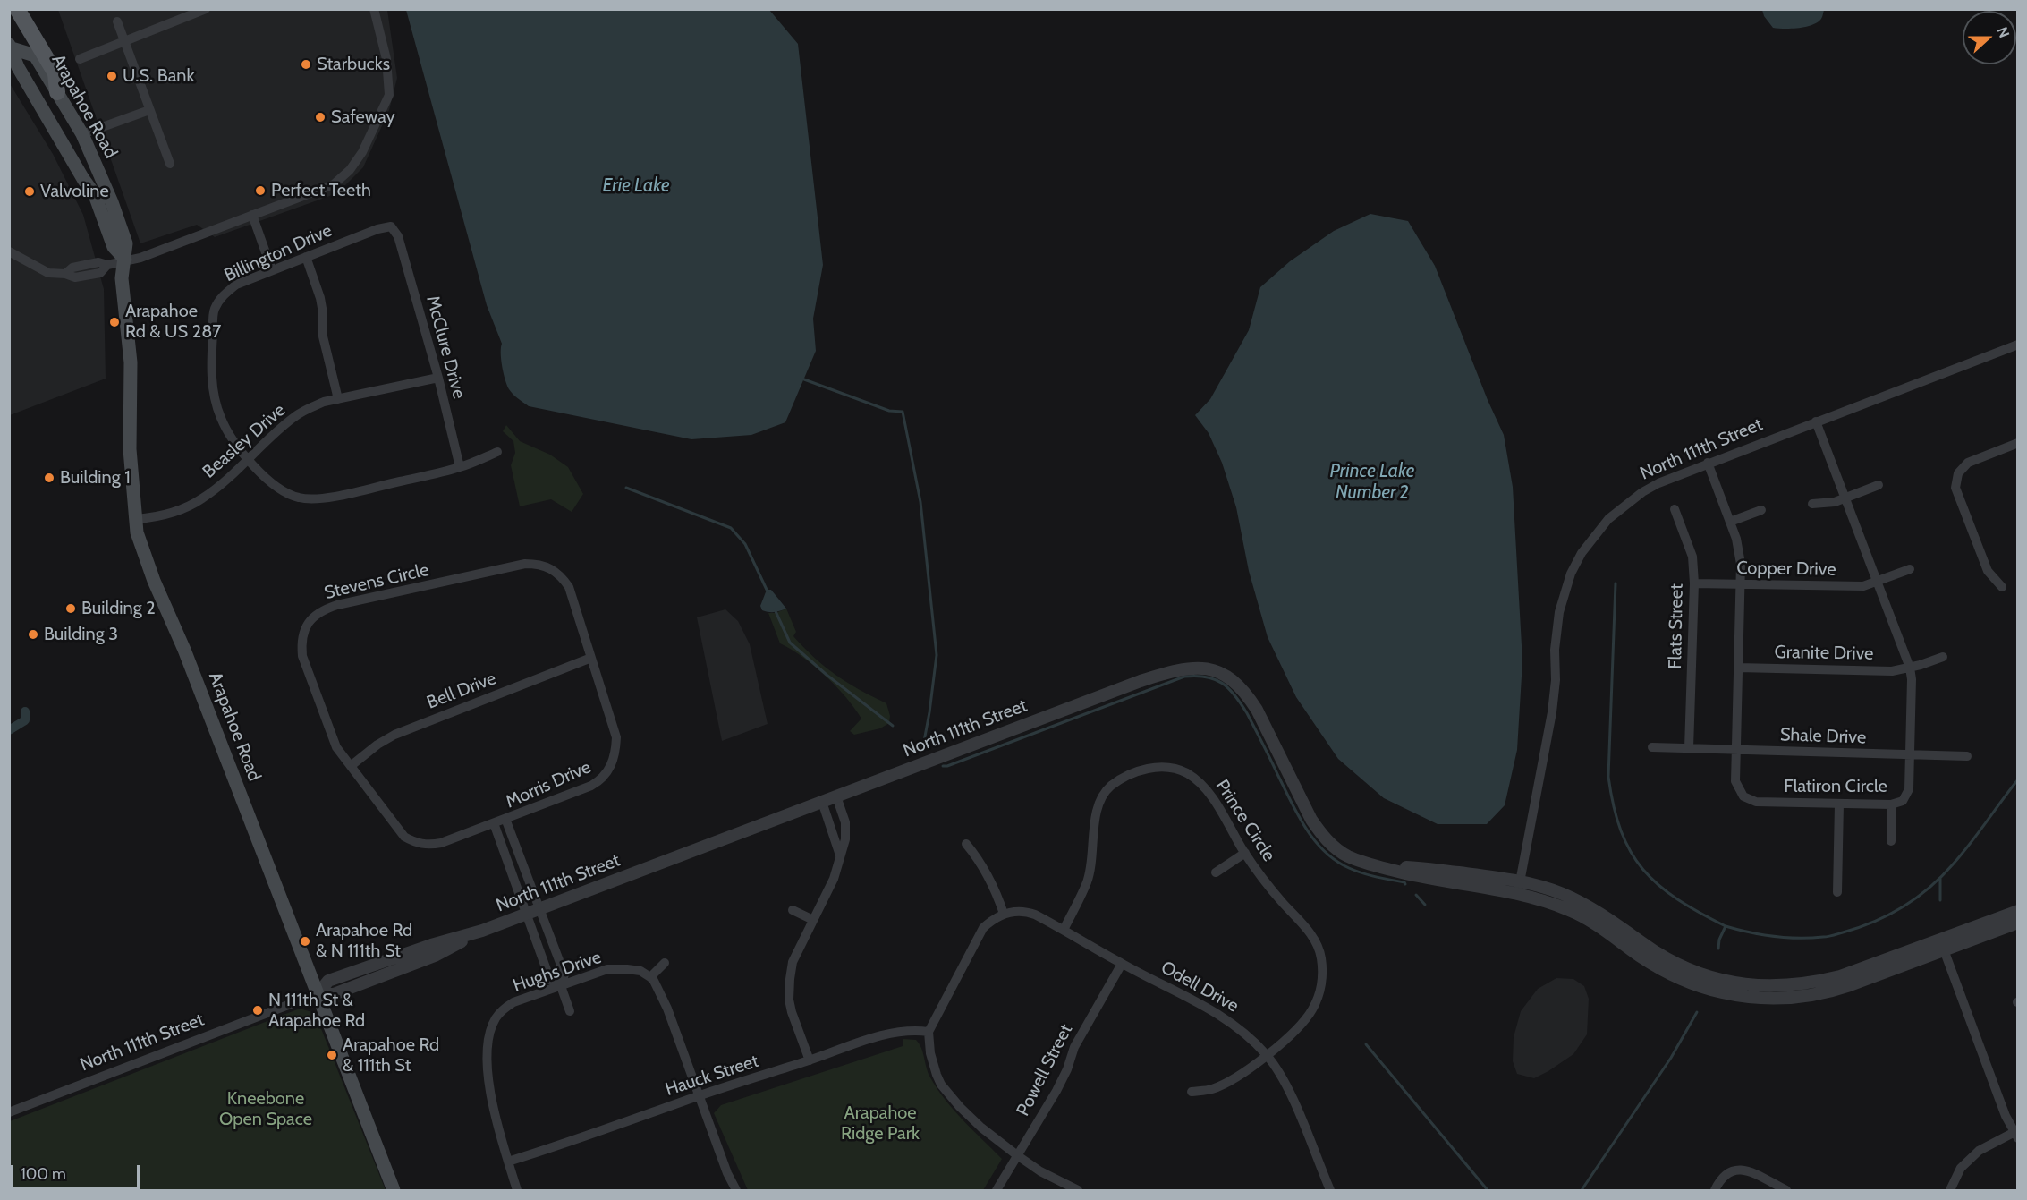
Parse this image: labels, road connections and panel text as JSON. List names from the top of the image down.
{
  "streets": {
    "main road": ["Arapahoe Road"],
    "street": [
      "Billington Drive",
      "McClure Drive",
      "Beasley Drive",
      "North 111th Street",
      "Copper Drive",
      "Stevens Circle",
      "Flats Street",
      "Granite Drive",
      "Bell Drive",
      "Shale Drive",
      "Morris Drive",
      "Flatiron Circle",
      "Prince Circle",
      "Hughs Drive",
      "Odell Drive",
      "Powell Street",
      "Hauck Street"
    ]
  },
  "crossings": [
    ["Arapahoe Road", "Beasley Drive"],
    ["Arapahoe Road", "North 111th Street"],
    ["Billington Drive", "McClure Drive"],
    ["Billington Drive", "Beasley Drive"],
    ["McClure Drive", "Beasley Drive"],
    ["North 111th Street", "Morris Drive"],
    ["North 111th Street", "Flatiron Circle"],
    ["Copper Drive", "Flats Street"],
    ["Copper Drive", "Flatiron Circle"],
    ["Stevens Circle", "Bell Drive"],
    ["Stevens Circle", "Morris Drive"],
    ["Flats Street", "Shale Drive"],
    ["Granite Drive", "Flatiron Circle"],
    ["Bell Drive", "Morris Drive"],
    ["Shale Drive", "Flatiron Circle"],
    ["Morris Drive", "Hughs Drive"],
    ["Prince Circle", "Odell Drive"],
    ["Hughs Drive", "Hauck Street"],
    ["Odell Drive", "Powell Street"]
  ],
  "water": ["Erie Lake", "Prince Lake Number 2"],
  "parks": ["Kneebone Open Space", "Arapahoe Ridge Park"],
  "places": [
    "Starbucks",
    "U.S. Bank",
    "Safeway",
    "Perfect Teeth",
    "Valvoline",
    "Arapahoe Rd & US 287",
    "Building 1",
    "Building 2",
    "Building 3",
    "Arapahoe Rd & N 111th St",
    "N 111th St & Arapahoe Rd",
    "Arapahoe Rd & 111th St"
  ],
  "scale_bar": "100 m",
  "north": "right"
}
